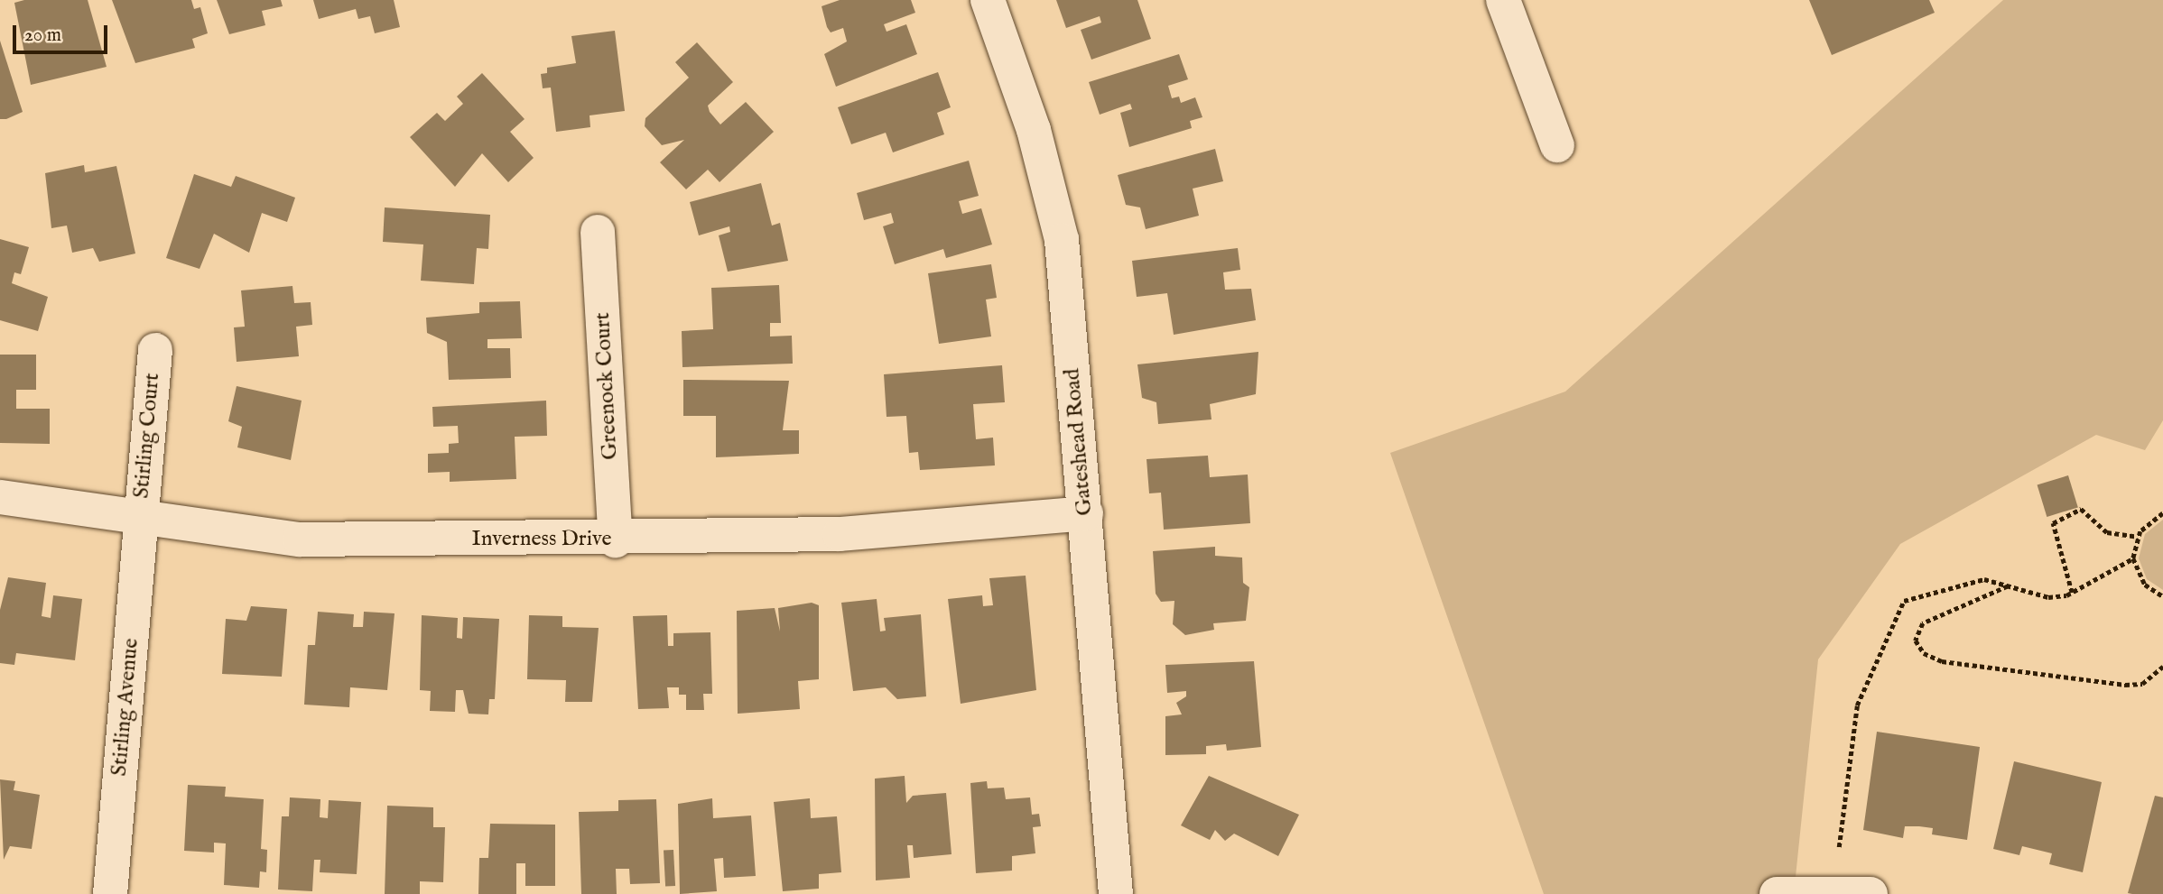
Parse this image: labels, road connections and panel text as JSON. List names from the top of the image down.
{
  "streets": {
    "street": [
      "Greenock Court",
      "Stirling Court",
      "Gateshead Road",
      "Inverness Drive",
      "Stirling Avenue"
    ]
  },
  "crossings": [
    ["Greenock Court", "Inverness Drive"],
    ["Stirling Court", "Inverness Drive"],
    ["Stirling Court", "Stirling Avenue"],
    ["Gateshead Road", "Inverness Drive"],
    ["Inverness Drive", "Stirling Avenue"]
  ],
  "scale_bar": "20 m"
}
